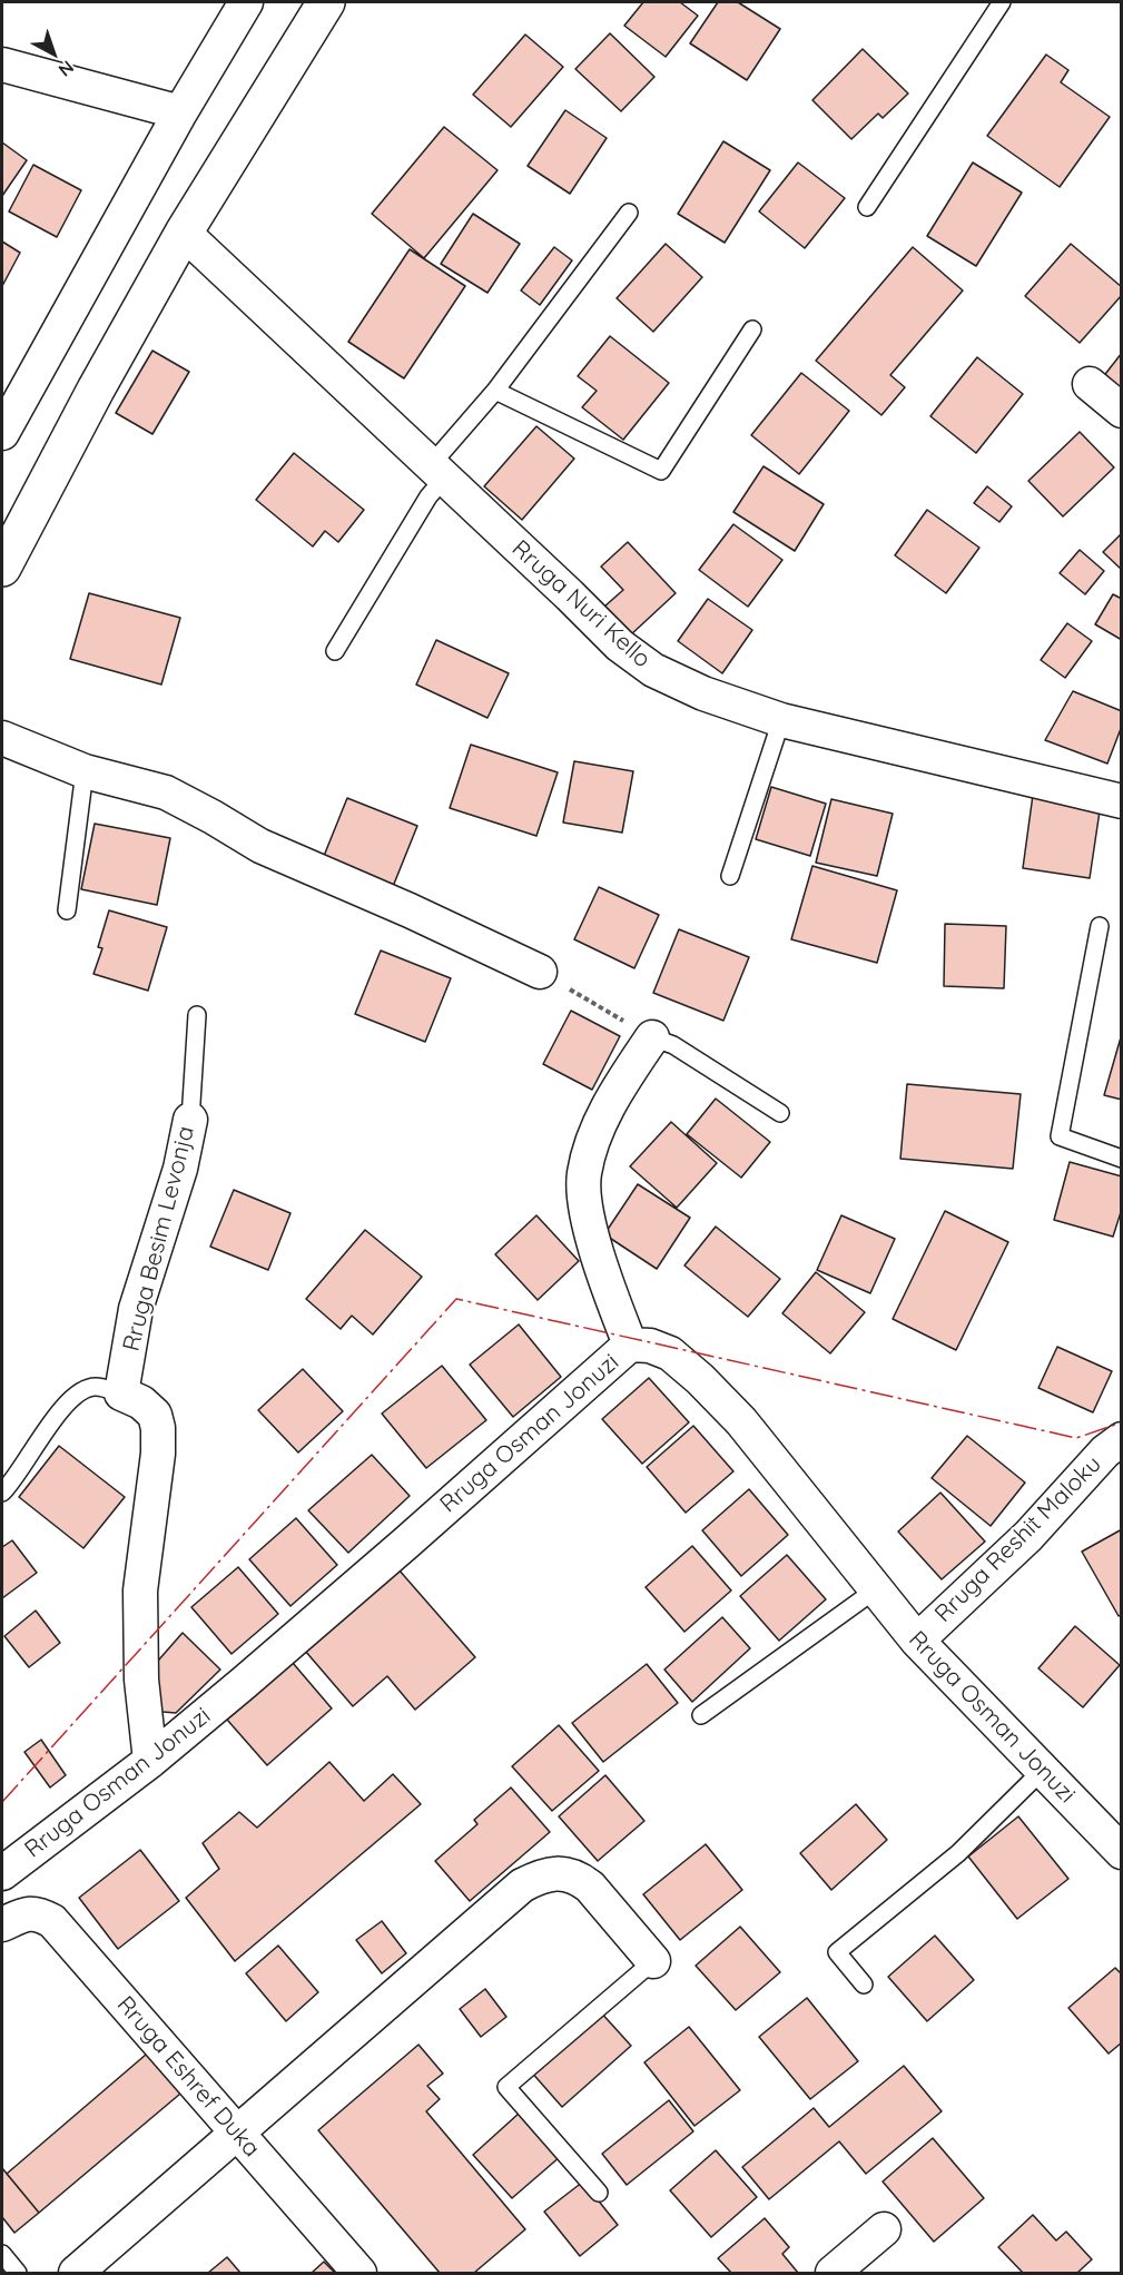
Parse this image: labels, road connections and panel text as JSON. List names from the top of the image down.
{
  "streets": {
    "street": [
      "Rruga Nuri Kello",
      "Rruga Besim Levonja",
      "Rruga Osman Jonuzi",
      "Rruga Reshit Maloku",
      "Rruga Eshref Duka"
    ]
  },
  "crossings": [
    ["Rruga Osman Jonuzi", "Rruga Reshit Maloku"]
  ],
  "north": "bottom right"
}
